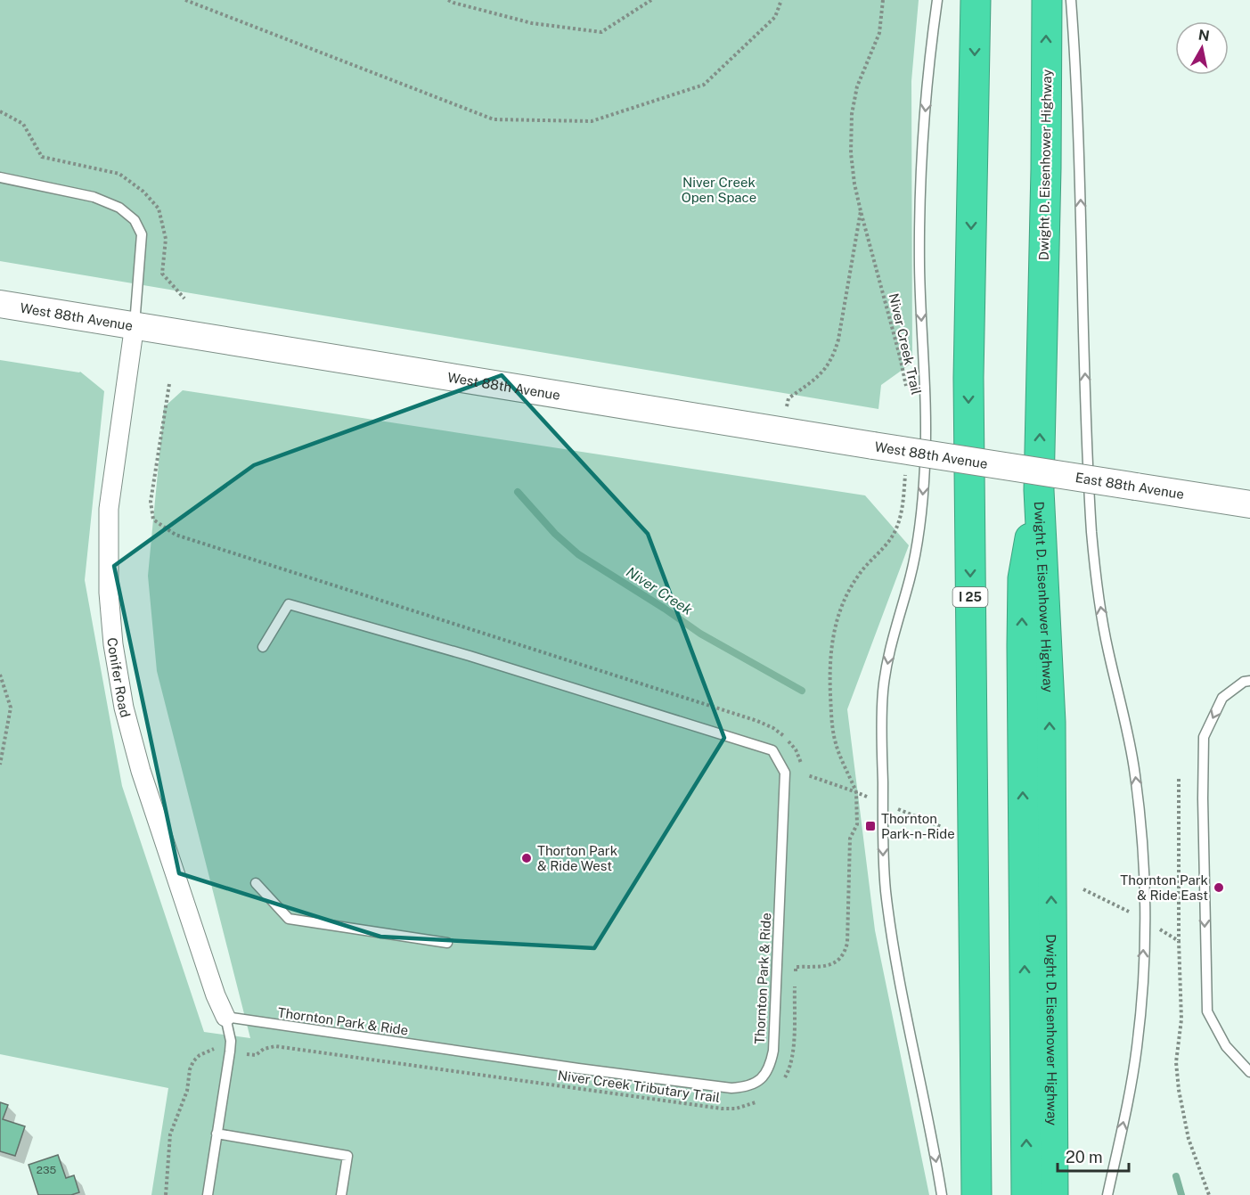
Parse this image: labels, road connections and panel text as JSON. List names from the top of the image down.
{
  "streets": {
    "highway": ["Dwight D. Eisenhower Highway", "I 25"],
    "main road": ["West 88th Avenue", "East 88th Avenue"],
    "street": ["Conifer Road"],
    "lane": ["Thornton Park & Ride"],
    "path": ["Niver Creek Trail", "Niver Creek Tributary Trail"]
  },
  "crossings": [
    ["West 88th Avenue", "East 88th Avenue"],
    ["West 88th Avenue", "Conifer Road"],
    ["Conifer Road", "Thornton Park & Ride"]
  ],
  "water": ["Niver Creek"],
  "parks": ["Niver Creek Open Space"],
  "places": {
    "transit": ["Thornton Park-n-Ride"],
    "other": ["Thorton Park & Ride West", "Thornton Park & Ride East"]
  },
  "house_numbers": ["235"],
  "scale_bar": "20 m",
  "north": "top"
}
